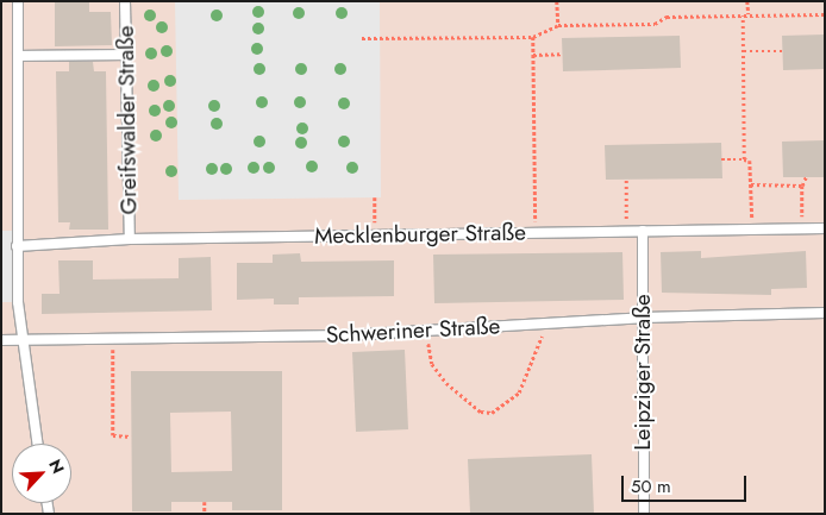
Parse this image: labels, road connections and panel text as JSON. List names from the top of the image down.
{
  "streets": {
    "lane": [
      "Greifswalder Straße",
      "Mecklenburger Straße",
      "Schweriner Straße",
      "Leipziger Straße"
    ]
  },
  "crossings": [
    ["Greifswalder Straße", "Mecklenburger Straße"],
    ["Mecklenburger Straße", "Leipziger Straße"],
    ["Schweriner Straße", "Leipziger Straße"]
  ],
  "scale_bar": "50 m",
  "north": "top right"
}
